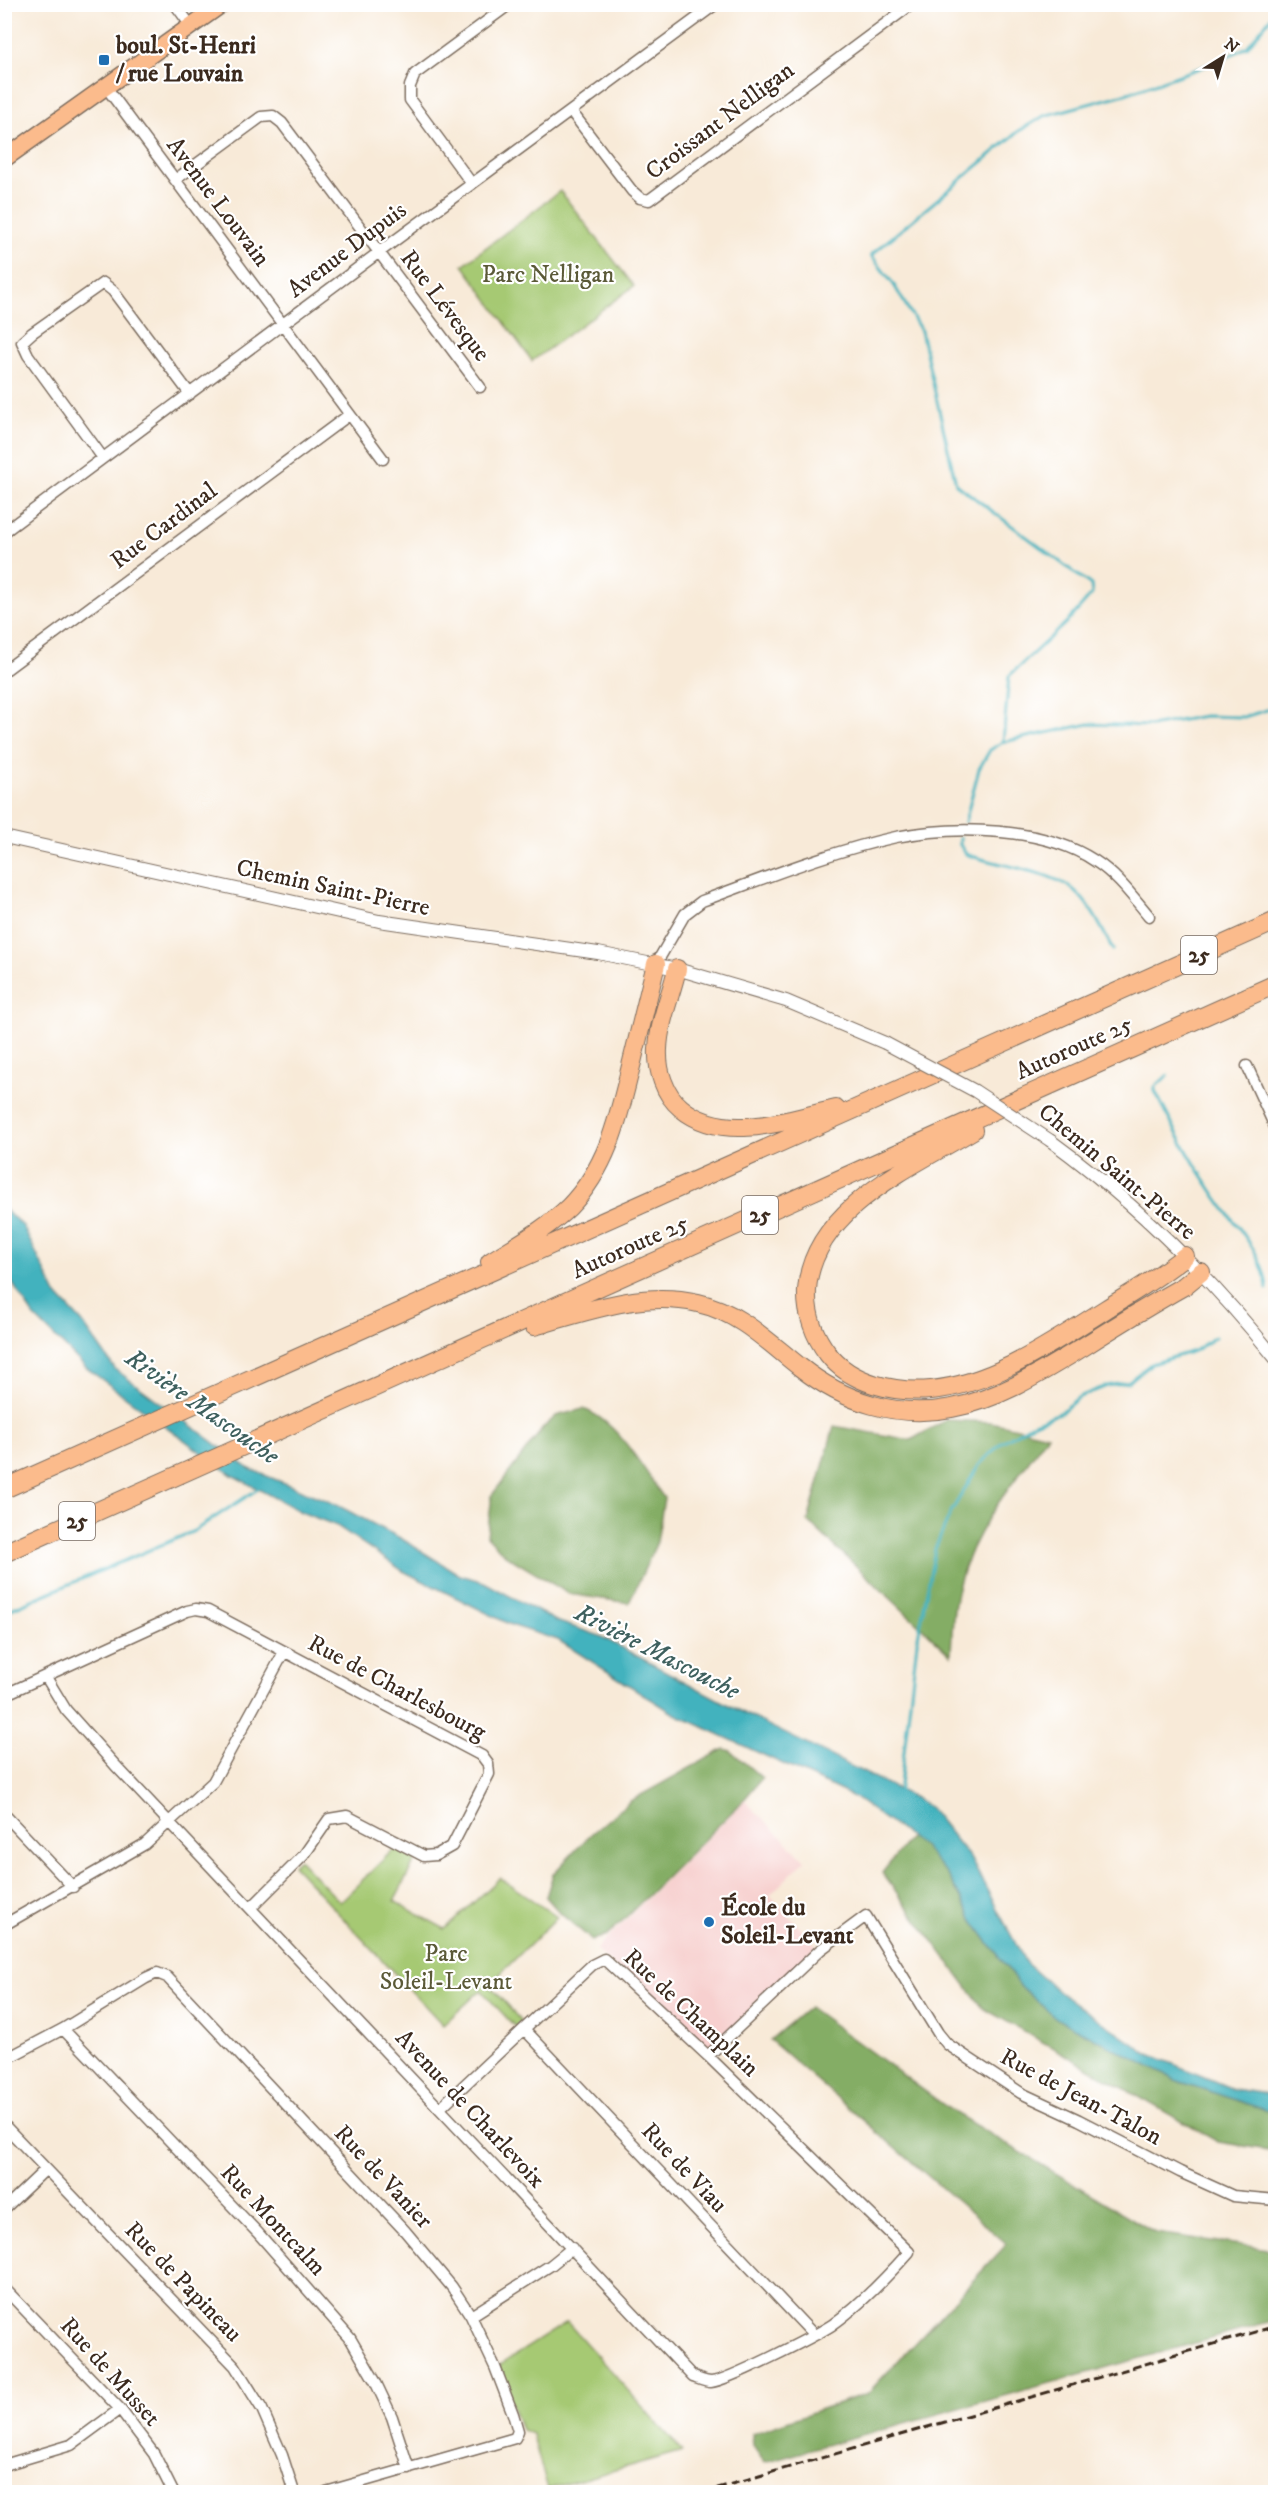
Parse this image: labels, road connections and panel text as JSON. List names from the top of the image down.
{
  "streets": {
    "highway": ["25", "Autoroute 25"],
    "street": [
      "Croissant Nelligan",
      "Avenue Louvain",
      "Avenue Dupuis",
      "Rue Lévesque",
      "Rue Cardinal",
      "Chemin Saint-Pierre",
      "Rue de Charlesbourg",
      "Rue de Champlain",
      "Rue de Jean-Talon",
      "Avenue de Charlevoix",
      "Rue de Viau",
      "Rue de Vanier",
      "Rue Montcalm",
      "Rue de Papineau",
      "Rue de Musset"
    ]
  },
  "crossings": [
    ["Croissant Nelligan", "Avenue Dupuis"],
    ["Avenue Louvain", "Avenue Dupuis"],
    ["Avenue Louvain", "Rue Lévesque"],
    ["Avenue Louvain", "Rue Cardinal"],
    ["Avenue Dupuis", "Rue Lévesque"],
    ["Rue de Charlesbourg", "Avenue de Charlevoix"],
    ["Rue de Champlain", "Rue de Jean-Talon"],
    ["Rue de Champlain", "Avenue de Charlevoix"],
    ["Rue de Champlain", "Rue de Viau"],
    ["Avenue de Charlevoix", "Rue de Viau"],
    ["Rue de Vanier", "Rue Montcalm"]
  ],
  "water": ["Rivière Mascouche"],
  "parks": ["Parc Nelligan", "Parc Soleil-Levant"],
  "places": {
    "transit": ["boul. St-Henri / rue Louvain"],
    "other": ["École du Soleil-Levant"]
  },
  "north": "top right"
}
